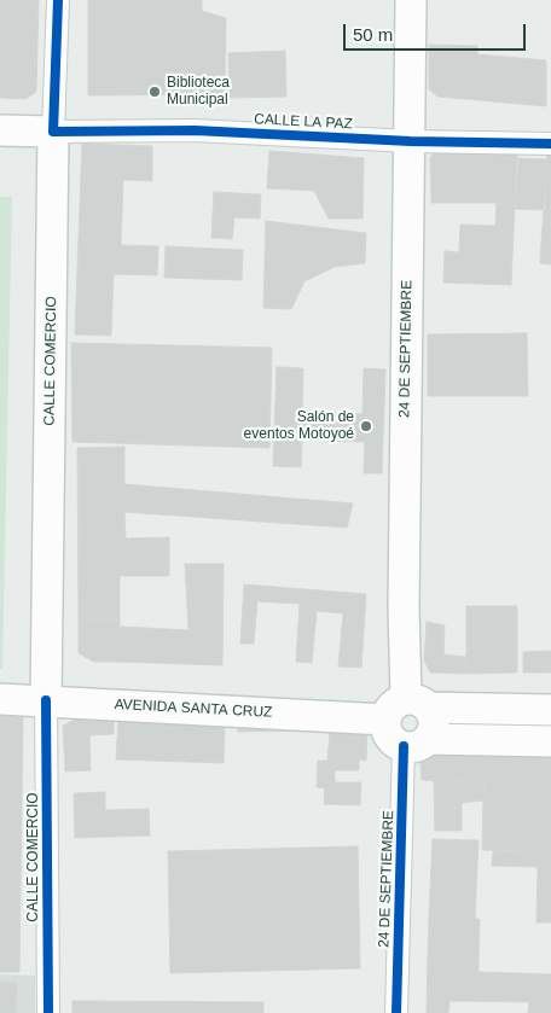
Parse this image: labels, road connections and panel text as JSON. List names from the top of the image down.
{
  "streets": {
    "main road": [
      "CALLE LA PAZ",
      "24 DE SEPTIEMBRE",
      "CALLE COMERCIO",
      "AVENIDA SANTA CRUZ"
    ]
  },
  "crossings": [
    ["CALLE LA PAZ", "24 DE SEPTIEMBRE"],
    ["CALLE LA PAZ", "CALLE COMERCIO"],
    ["24 DE SEPTIEMBRE", "AVENIDA SANTA CRUZ"],
    ["CALLE COMERCIO", "AVENIDA SANTA CRUZ"]
  ],
  "places": ["Biblioteca Municipal", "Salón de eventos Motoyoé"],
  "scale_bar": "50 m"
}
